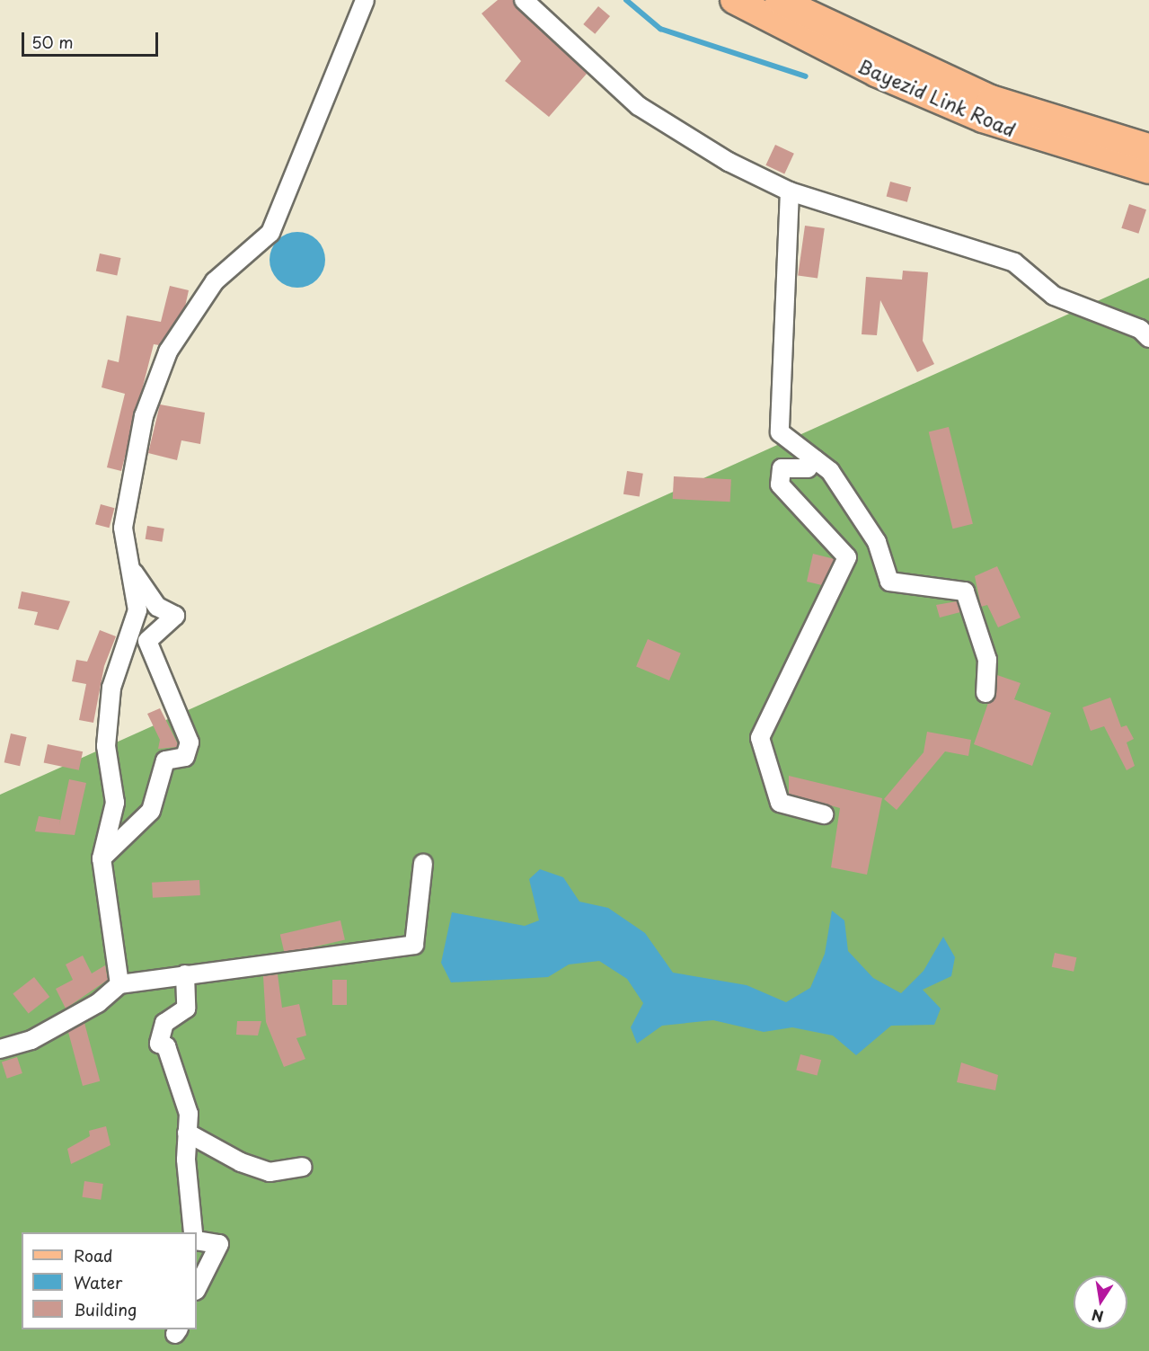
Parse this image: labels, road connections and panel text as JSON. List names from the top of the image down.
{
  "streets": {
    "main road": ["Bayezid Link Road"]
  },
  "legend": ["Road", "Water", "Building"],
  "scale_bar": "50 m",
  "north": "bottom"
}
